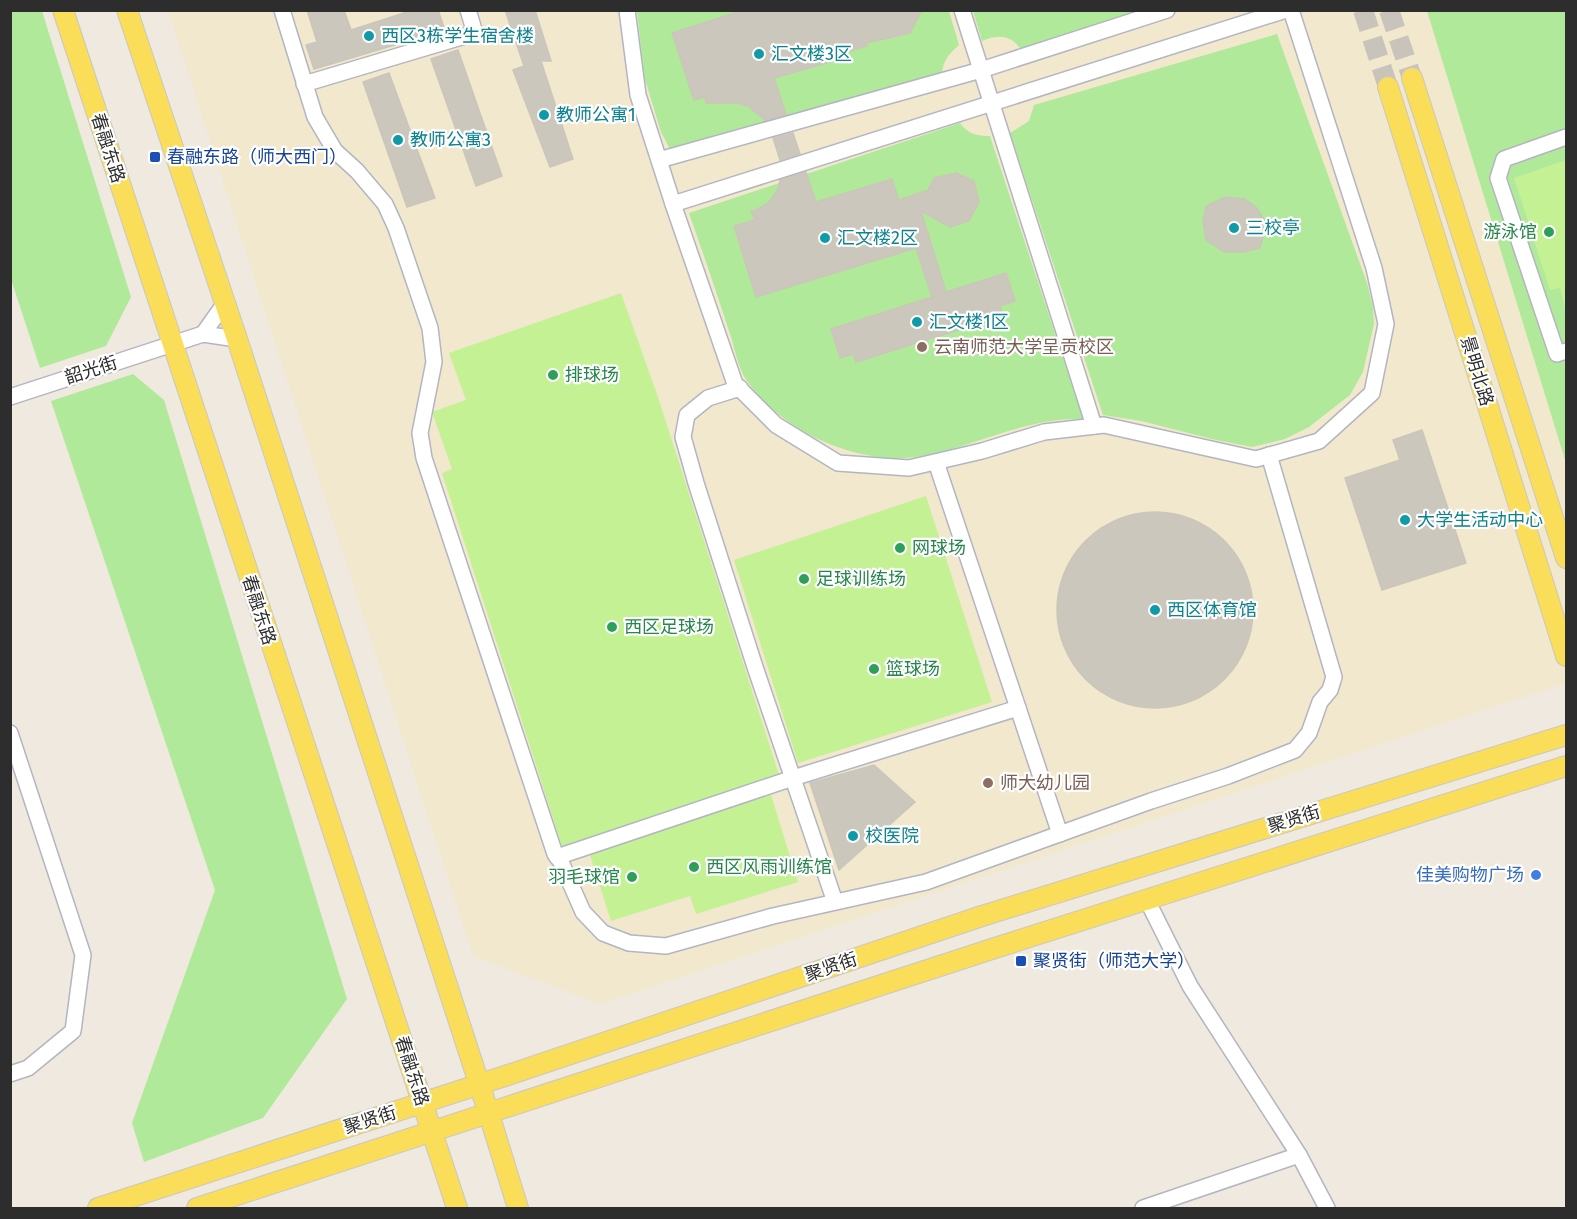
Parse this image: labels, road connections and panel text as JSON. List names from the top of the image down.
{
  "streets": {
    "main road": ["春融东路", "景明北路", "聚贤街"],
    "street": ["韶光街"]
  },
  "crossings": [
    ["春融东路", "韶光街"],
    ["春融东路", "聚贤街"]
  ],
  "places": {
    "other": [
      "西区3栋学生宿舍楼",
      "汇文楼3区",
      "教师公寓1",
      "教师公寓3",
      "三校亭",
      "游泳馆",
      "汇文楼2区",
      "汇文楼1区",
      "云南师范大学呈贡校区",
      "排球场",
      "大学生活动中心",
      "网球场",
      "足球训练场",
      "西区体育馆",
      "西区足球场",
      "篮球场",
      "师大幼儿园",
      "校医院",
      "西区风雨训练馆",
      "佳美购物广场",
      "羽毛球馆"
    ],
    "transit": ["春融东路（师大西门）", "聚贤街（师范大学）"]
  }
}
